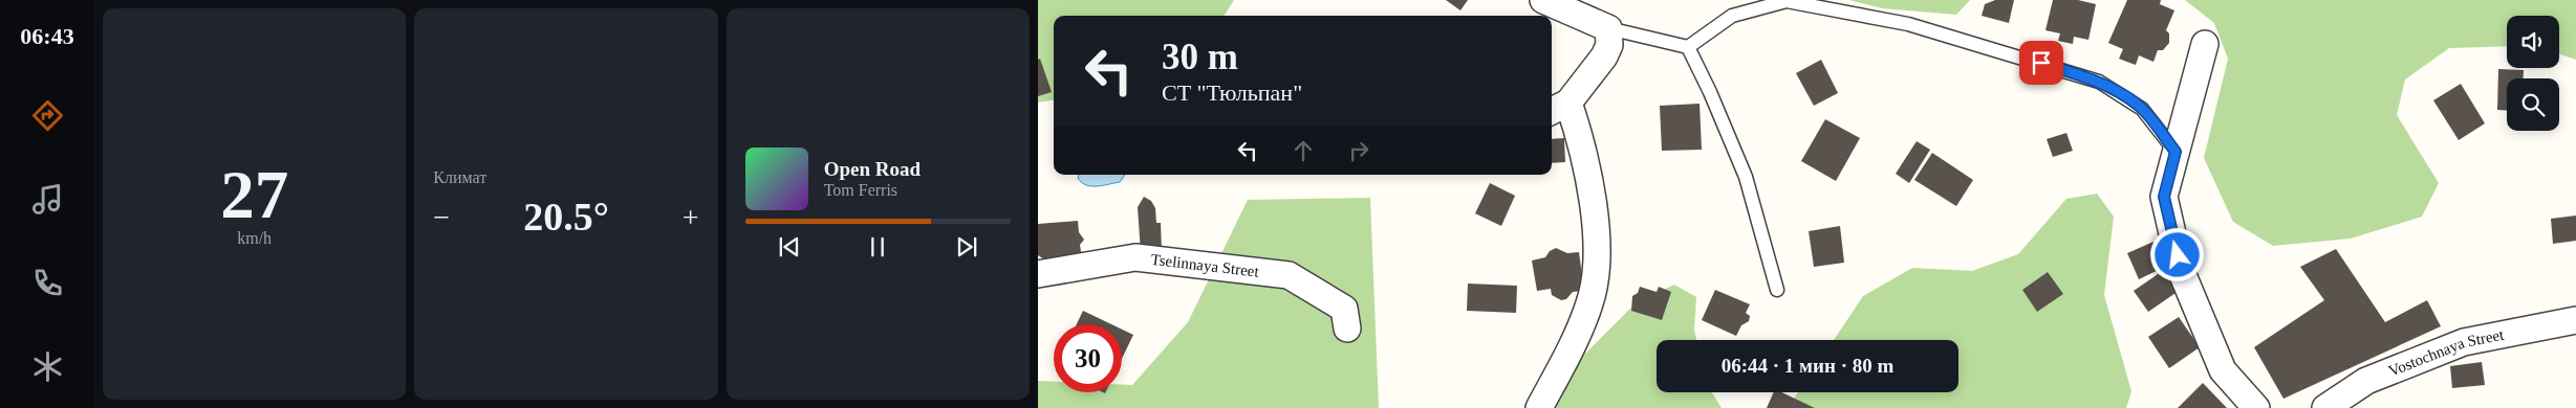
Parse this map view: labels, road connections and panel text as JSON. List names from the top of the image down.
{
  "streets": {
    "street": ["Tselinnaya Street", "Vostochnaya Street"]
  },
  "page": {
    "tabs": "06:43",
    "tile": [
      ["27", "km/h"],
      "Климат"
    ],
    "turn": ["30 m", "СТ \"Тюльпан\""],
    "song": ["Open Road", "Tom Ferris"],
    "heat": ["−", "20.5°", "+"],
    "limit": "30",
    "trip": "06:44 · 1 мин · 80 m"
  }
}
